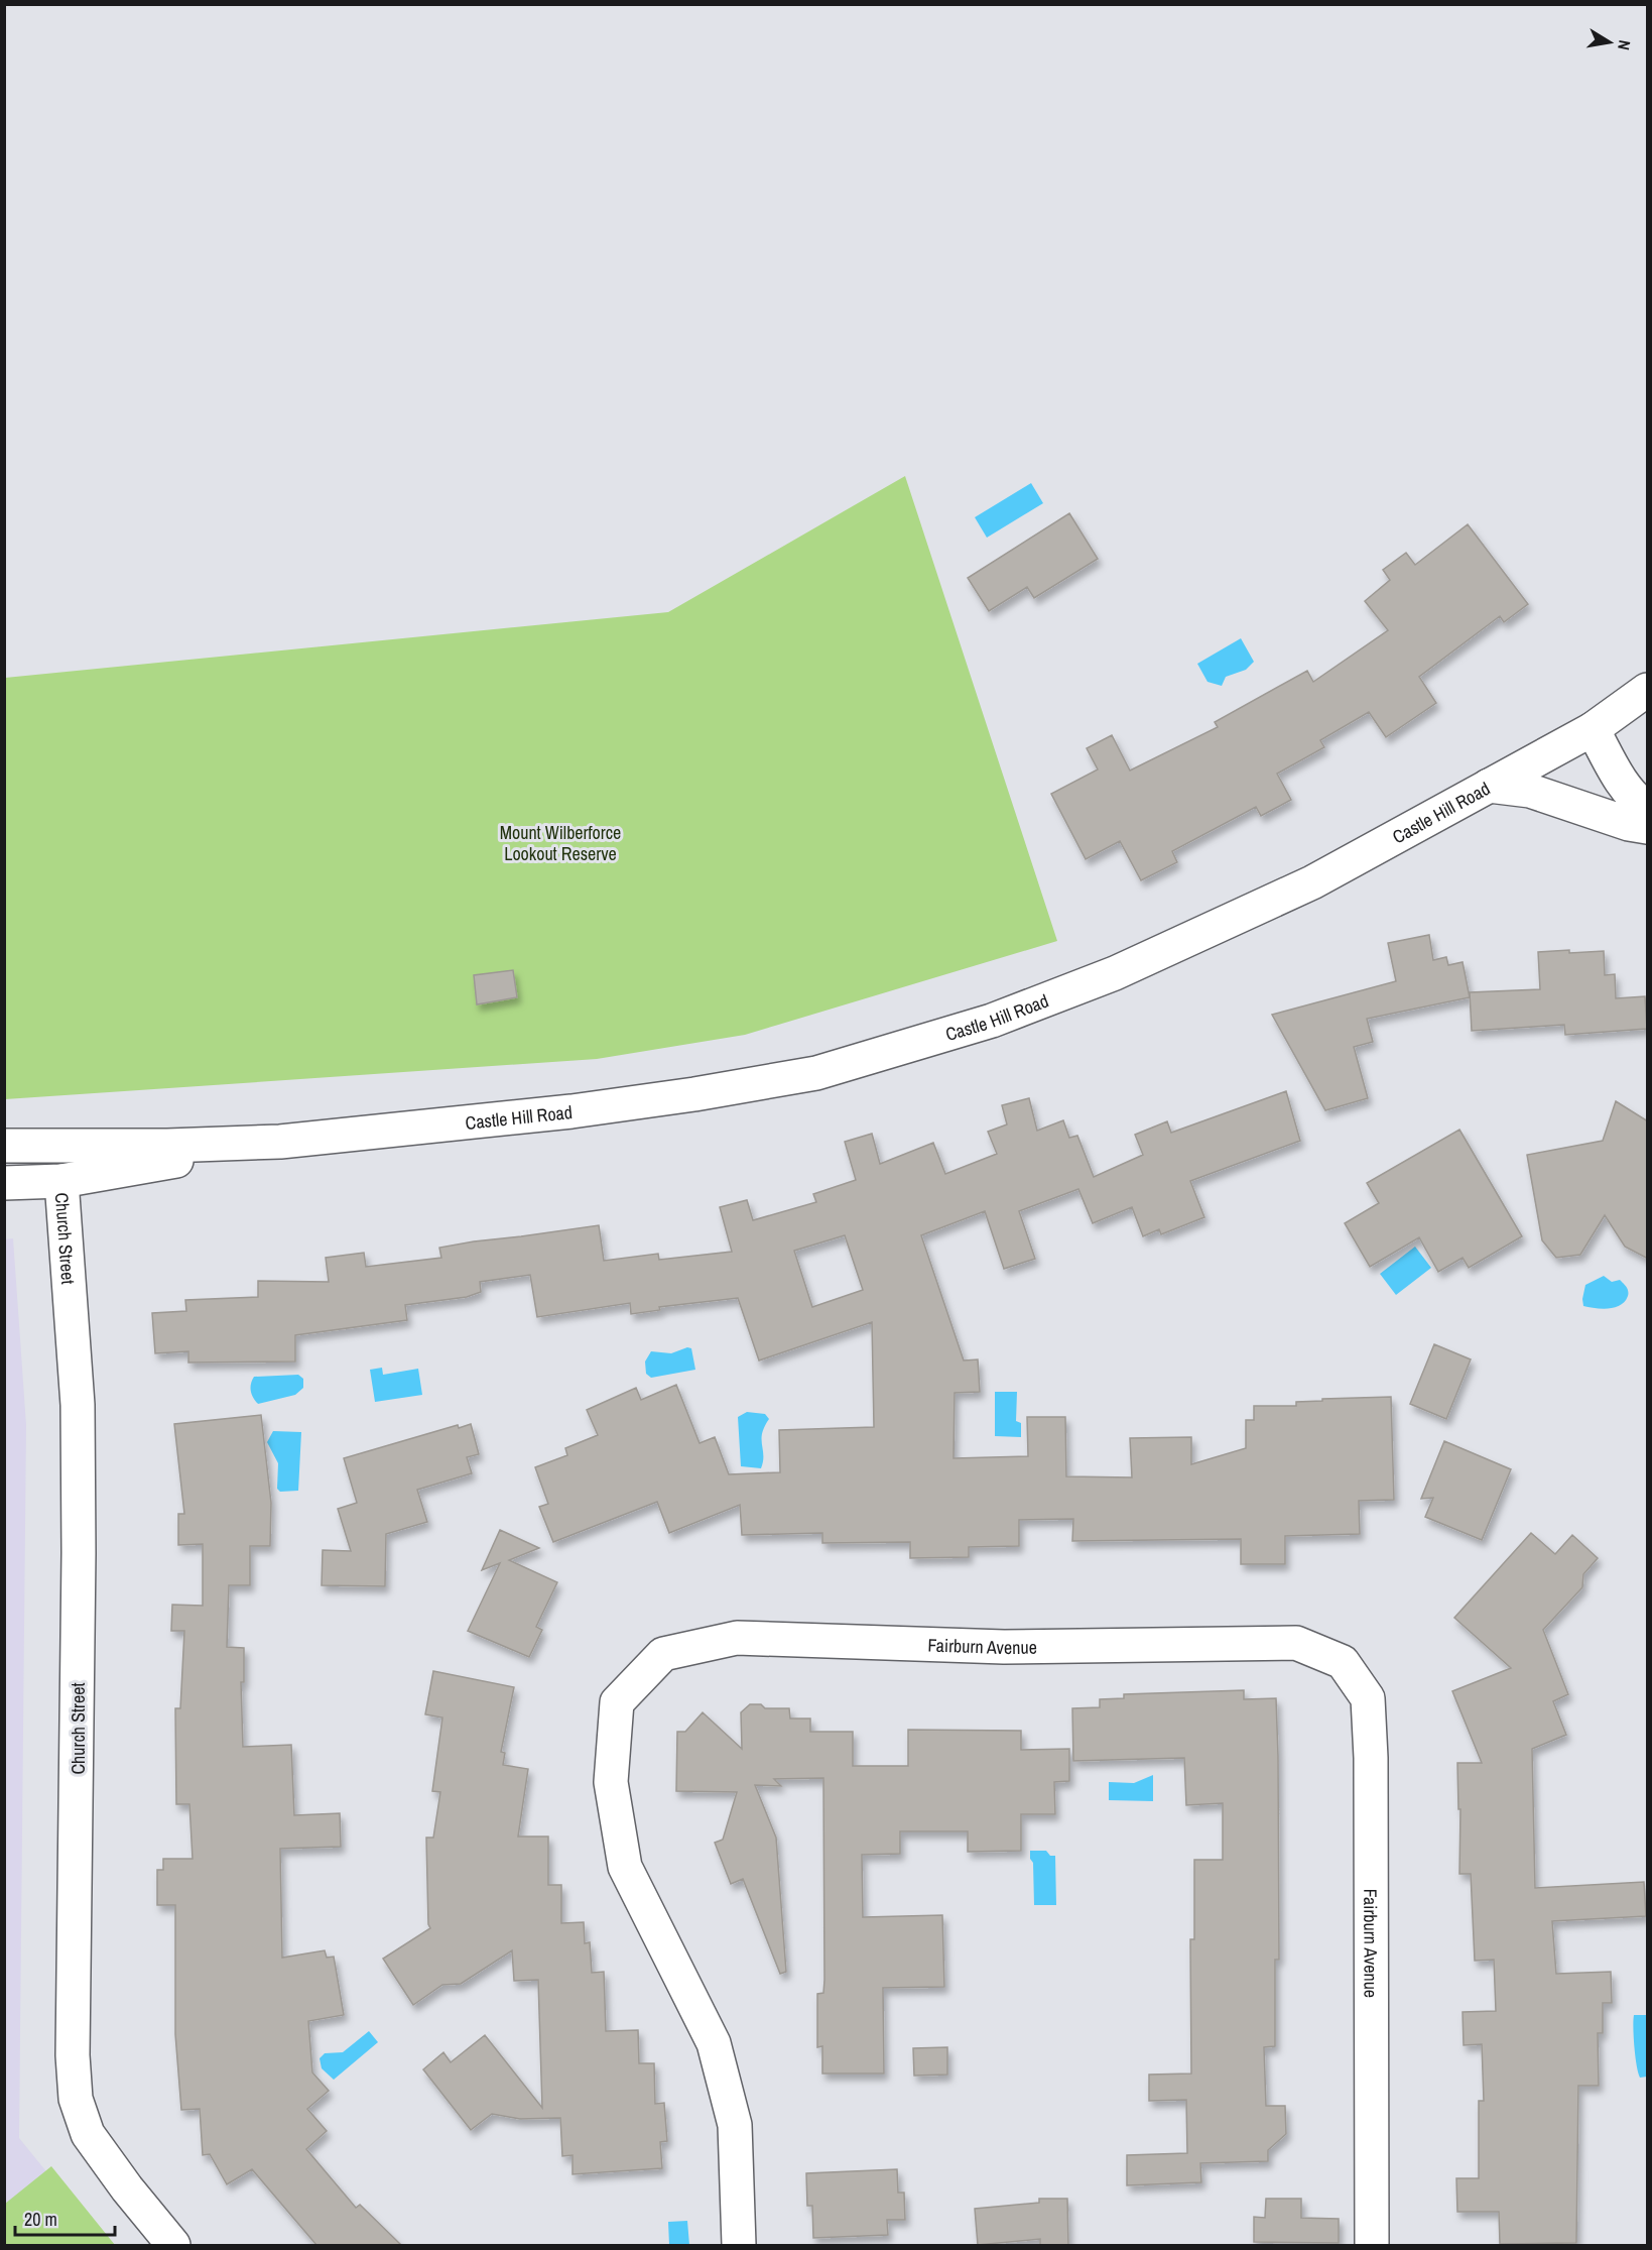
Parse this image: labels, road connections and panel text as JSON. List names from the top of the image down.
{
  "streets": {
    "street": ["Castle Hill Road", "Church Street", "Fairburn Avenue"]
  },
  "crossings": [
    ["Castle Hill Road", "Church Street"]
  ],
  "parks": ["Mount Wilberforce Lookout Reserve"],
  "scale_bar": "20 m",
  "north": "right"
}
